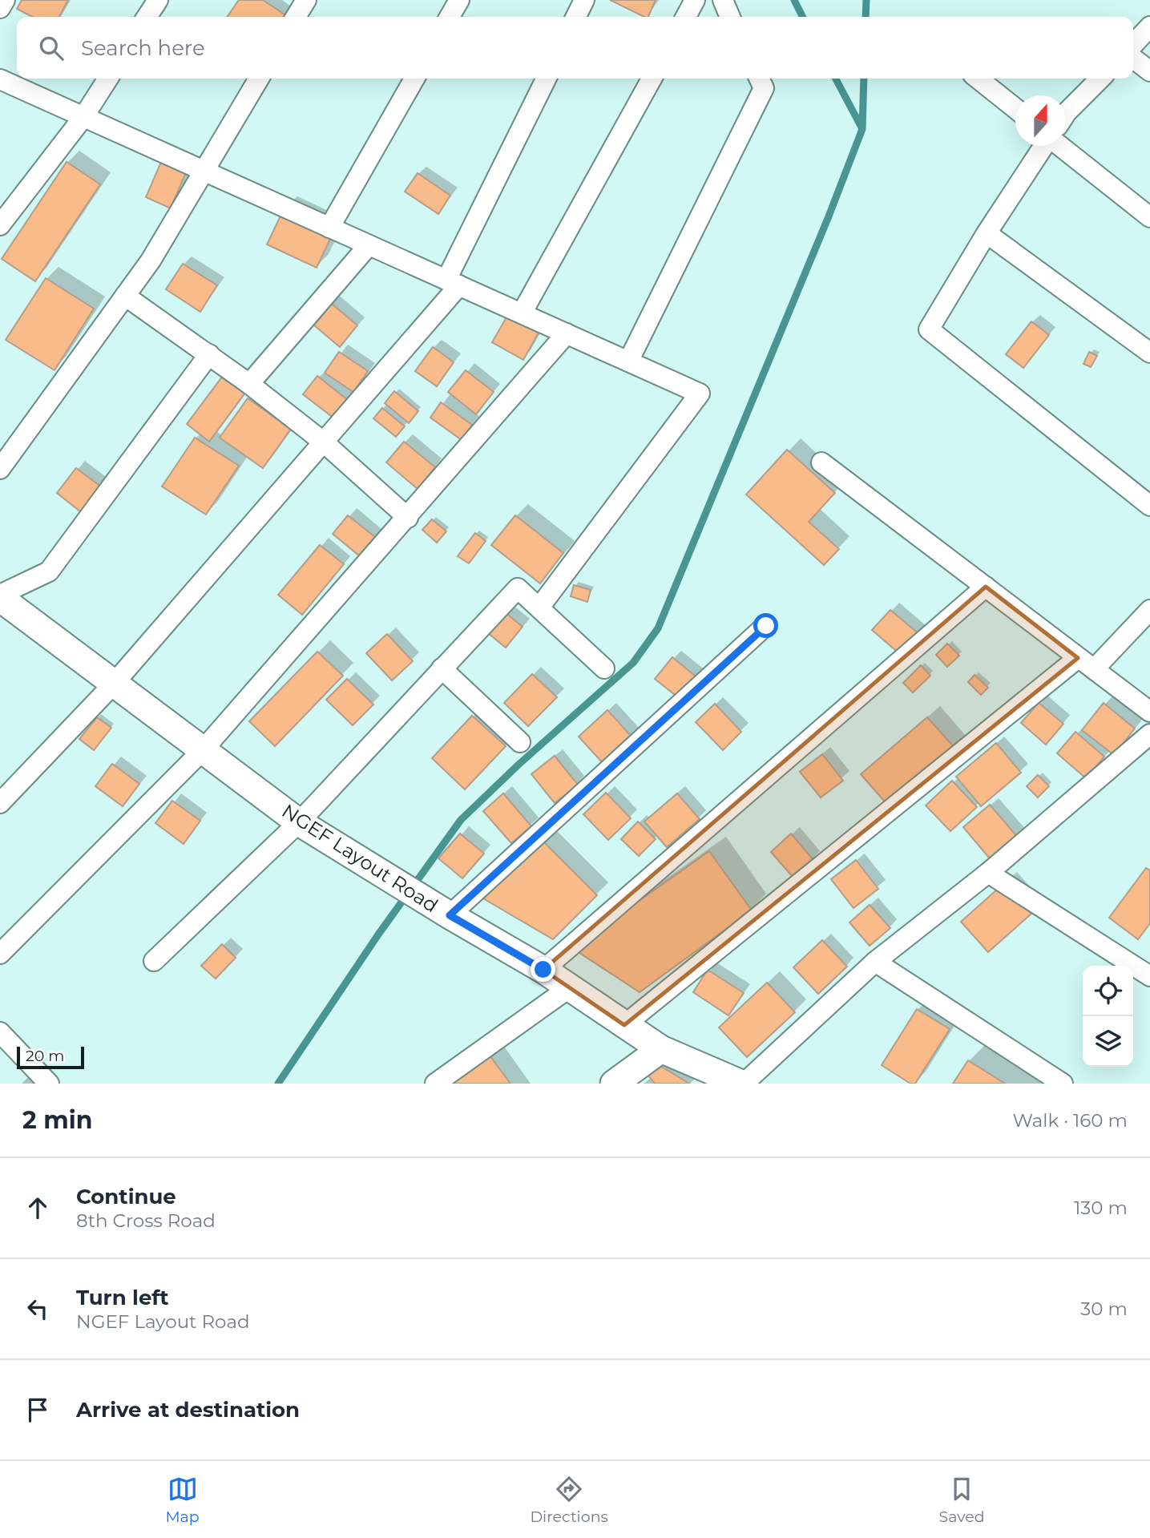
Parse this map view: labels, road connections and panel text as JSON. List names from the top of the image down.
{
  "streets": {
    "street": ["NGEF Layout Road"]
  },
  "scale_bar": "20 m",
  "north": "top",
  "page": {
    "search": "Search here",
    "scale": "20 m",
    "heading": ["2 min", "Walk · 160 m"],
    "list": [
      ["Continue", "8th Cross Road", "130 m"],
      ["Turn left", "NGEF Layout Road", "30 m"],
      "Arrive at destination"
    ],
    "nav": ["Map", "Directions", "Saved"]
  }
}
